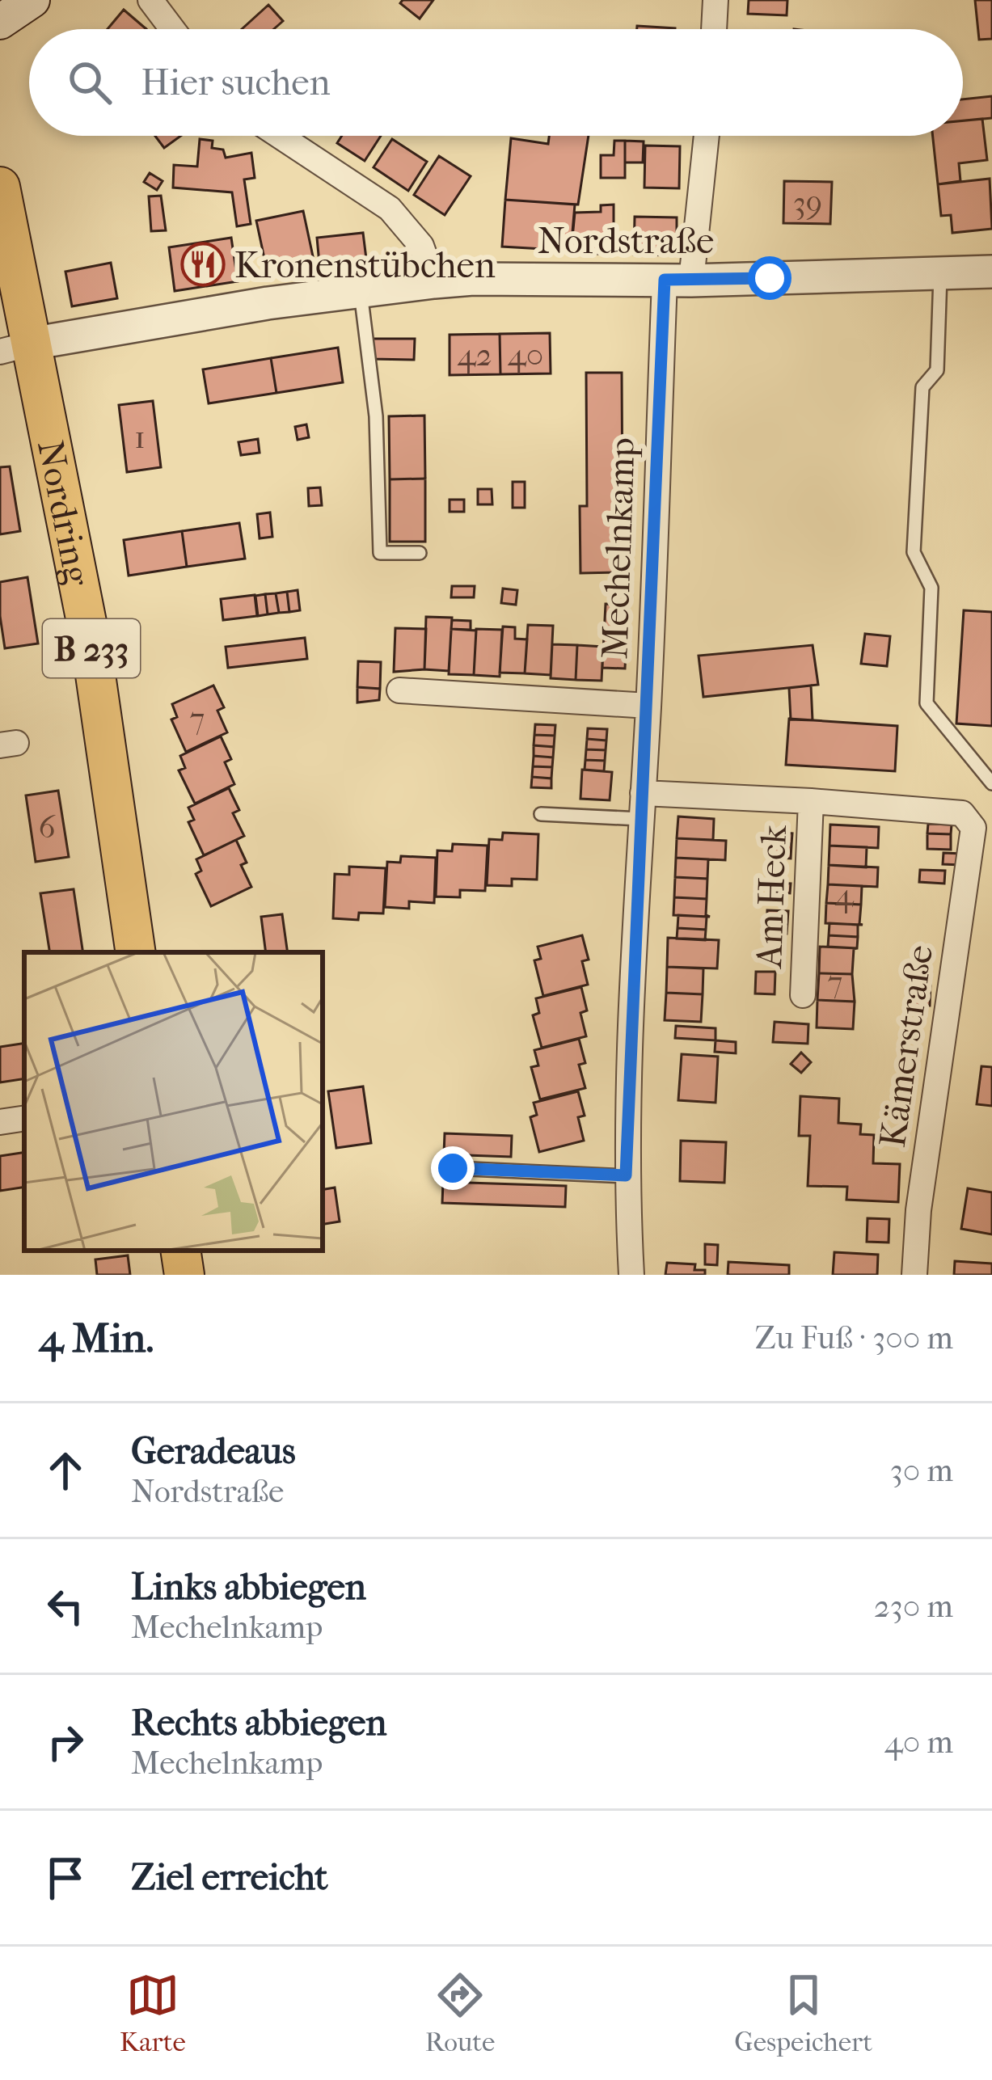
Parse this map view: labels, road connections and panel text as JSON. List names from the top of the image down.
{
  "streets": {
    "main road": ["Nordring", "B 233"],
    "street": [
      "Nordstraße",
      "Mechelnkamp",
      "Am Heck",
      "Kämerstraße"
    ]
  },
  "crossings": [
    ["Nordstraße", "Nordring"],
    ["Nordstraße", "Mechelnkamp"],
    ["Mechelnkamp", "Am Heck"],
    ["Am Heck", "Kämerstraße"]
  ],
  "places": {
    "restaurant": ["Kronenstübchen"]
  },
  "house_numbers": [
    "39",
    "42",
    "40",
    "1",
    "7",
    "6",
    "4",
    "7"
  ],
  "page": {
    "search": "Hier suchen",
    "heading": ["4 Min.", "Zu Fuß · 300 m"],
    "list": [
      ["Geradeaus", "Nordstraße", "30 m"],
      ["Links abbiegen", "Mechelnkamp", "230 m"],
      ["Rechts abbiegen", "Mechelnkamp", "40 m"],
      "Ziel erreicht"
    ],
    "nav": ["Karte", "Route", "Gespeichert"]
  }
}
